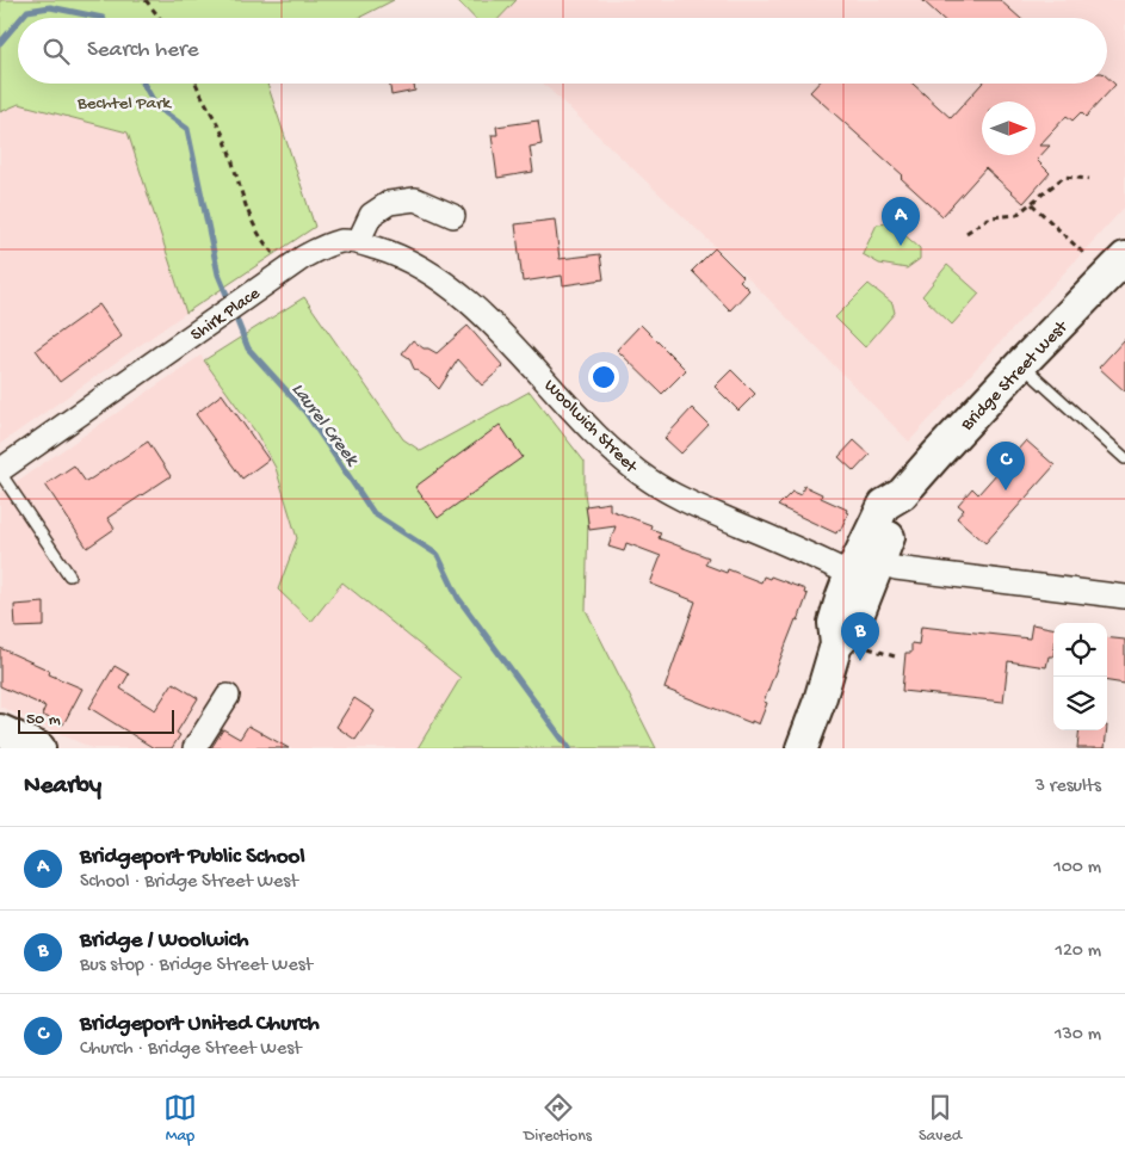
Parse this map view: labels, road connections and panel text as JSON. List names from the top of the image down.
{
  "streets": {
    "main road": ["Bridge Street West"],
    "street": ["Shirk Place", "Woolwich Street"]
  },
  "crossings": [
    ["Shirk Place", "Woolwich Street"],
    ["Bridge Street West", "Woolwich Street"]
  ],
  "water": ["Laurel Creek"],
  "parks": ["Bechtel Park"],
  "scale_bar": "50 m",
  "north": "right",
  "page": {
    "search": "Search here",
    "pins": ["A", "C", "B"],
    "scale": "50 m",
    "heading": ["Nearby", "3 results"],
    "list": [
      {
        "mark": "A",
        "name": "Bridgeport Public School",
        "note": "School · Bridge Street West",
        "value": "100 m"
      },
      {
        "mark": "B",
        "name": "Bridge / Woolwich",
        "note": "Bus stop · Bridge Street West",
        "value": "120 m"
      },
      {
        "mark": "C",
        "name": "Bridgeport United Church",
        "note": "Church · Bridge Street West",
        "value": "130 m"
      }
    ],
    "nav": ["Map", "Directions", "Saved"]
  }
}
